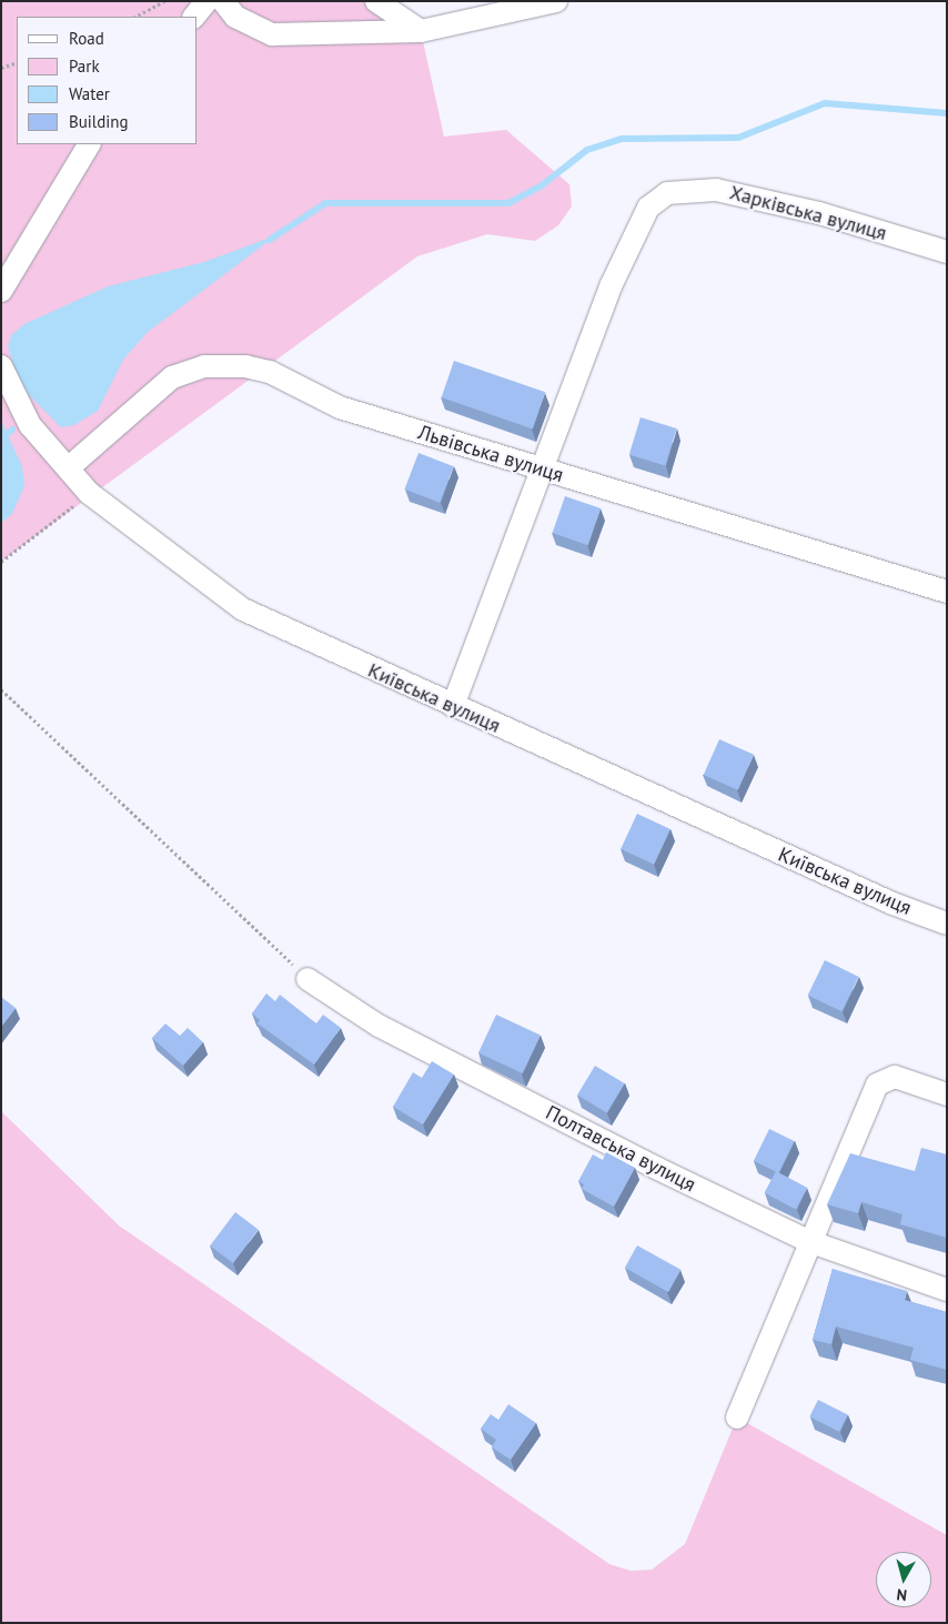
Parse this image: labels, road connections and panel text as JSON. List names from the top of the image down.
{
  "streets": {
    "street": [
      "Харківська вулиця",
      "Львівська вулиця",
      "Київська вулиця",
      "Полтавська вулиця"
    ]
  },
  "crossings": [
    ["Харківська вулиця", "Львівська вулиця"],
    ["Львівська вулиця", "Київська вулиця"]
  ],
  "legend": [
    "Road",
    "Park",
    "Water",
    "Building"
  ],
  "north": "bottom"
}
